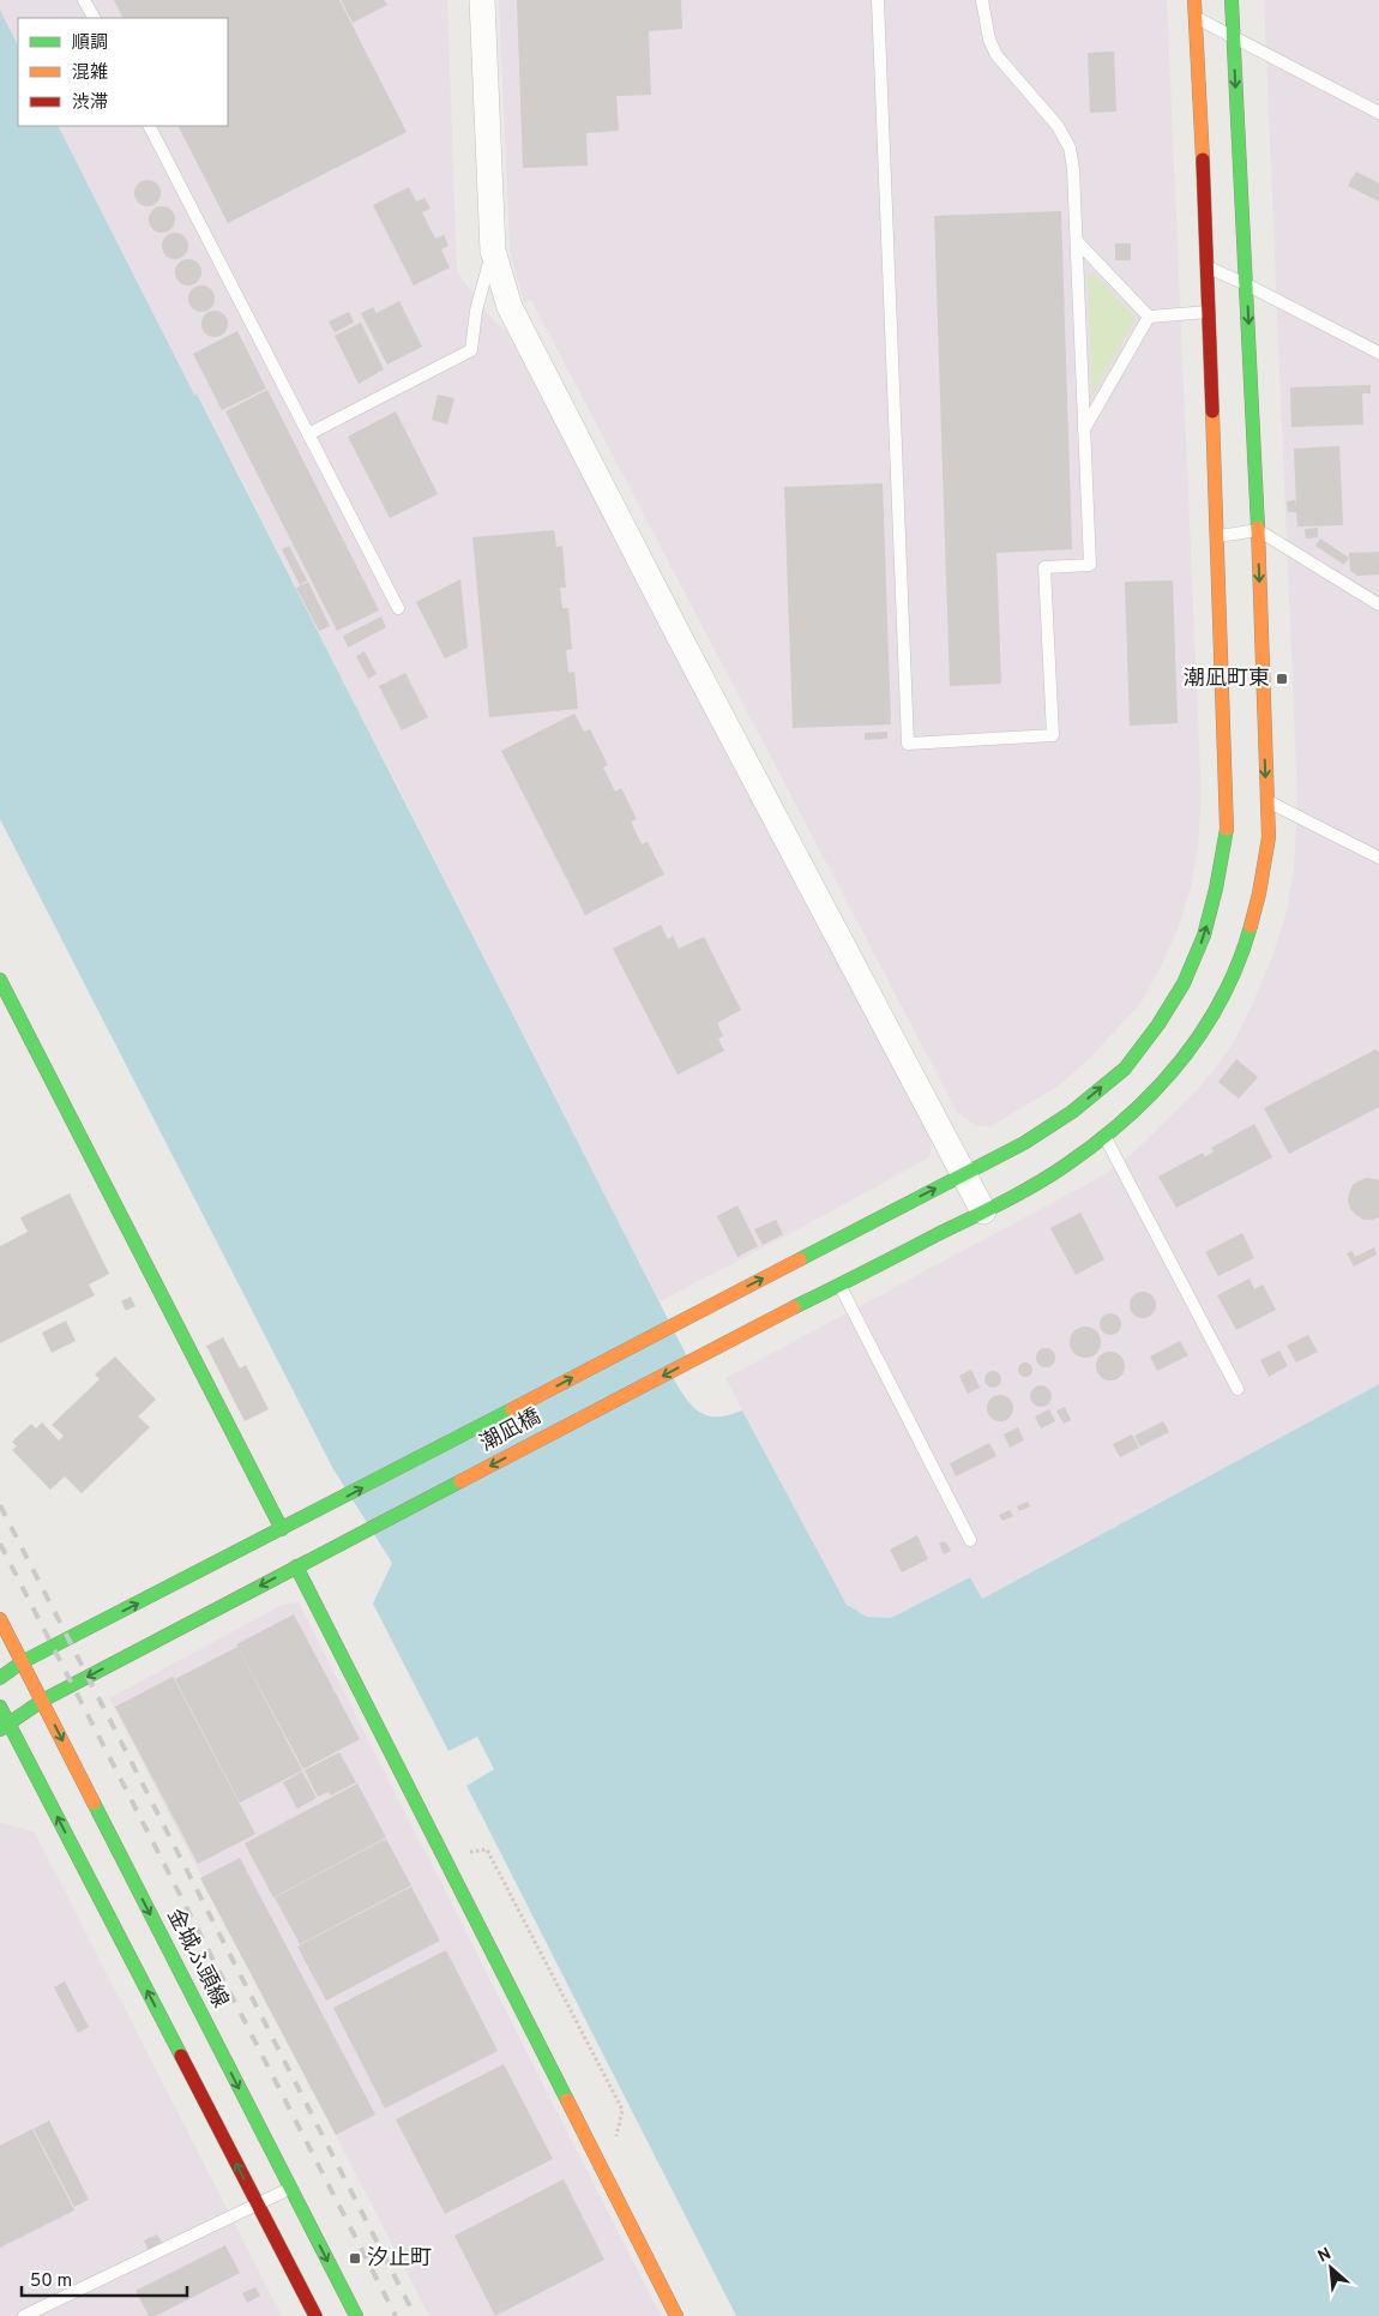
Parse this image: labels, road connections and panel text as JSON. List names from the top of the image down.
{
  "streets": {
    "street": ["潮凪橋", "金城ふ頭線"]
  },
  "crossings": [
    ["潮凪橋", "金城ふ頭線"]
  ],
  "places": {
    "transit": ["潮凪町東", "汐止町"]
  },
  "legend": ["順調", "混雑", "渋滞"],
  "scale_bar": "50 m",
  "north": "top left"
}
